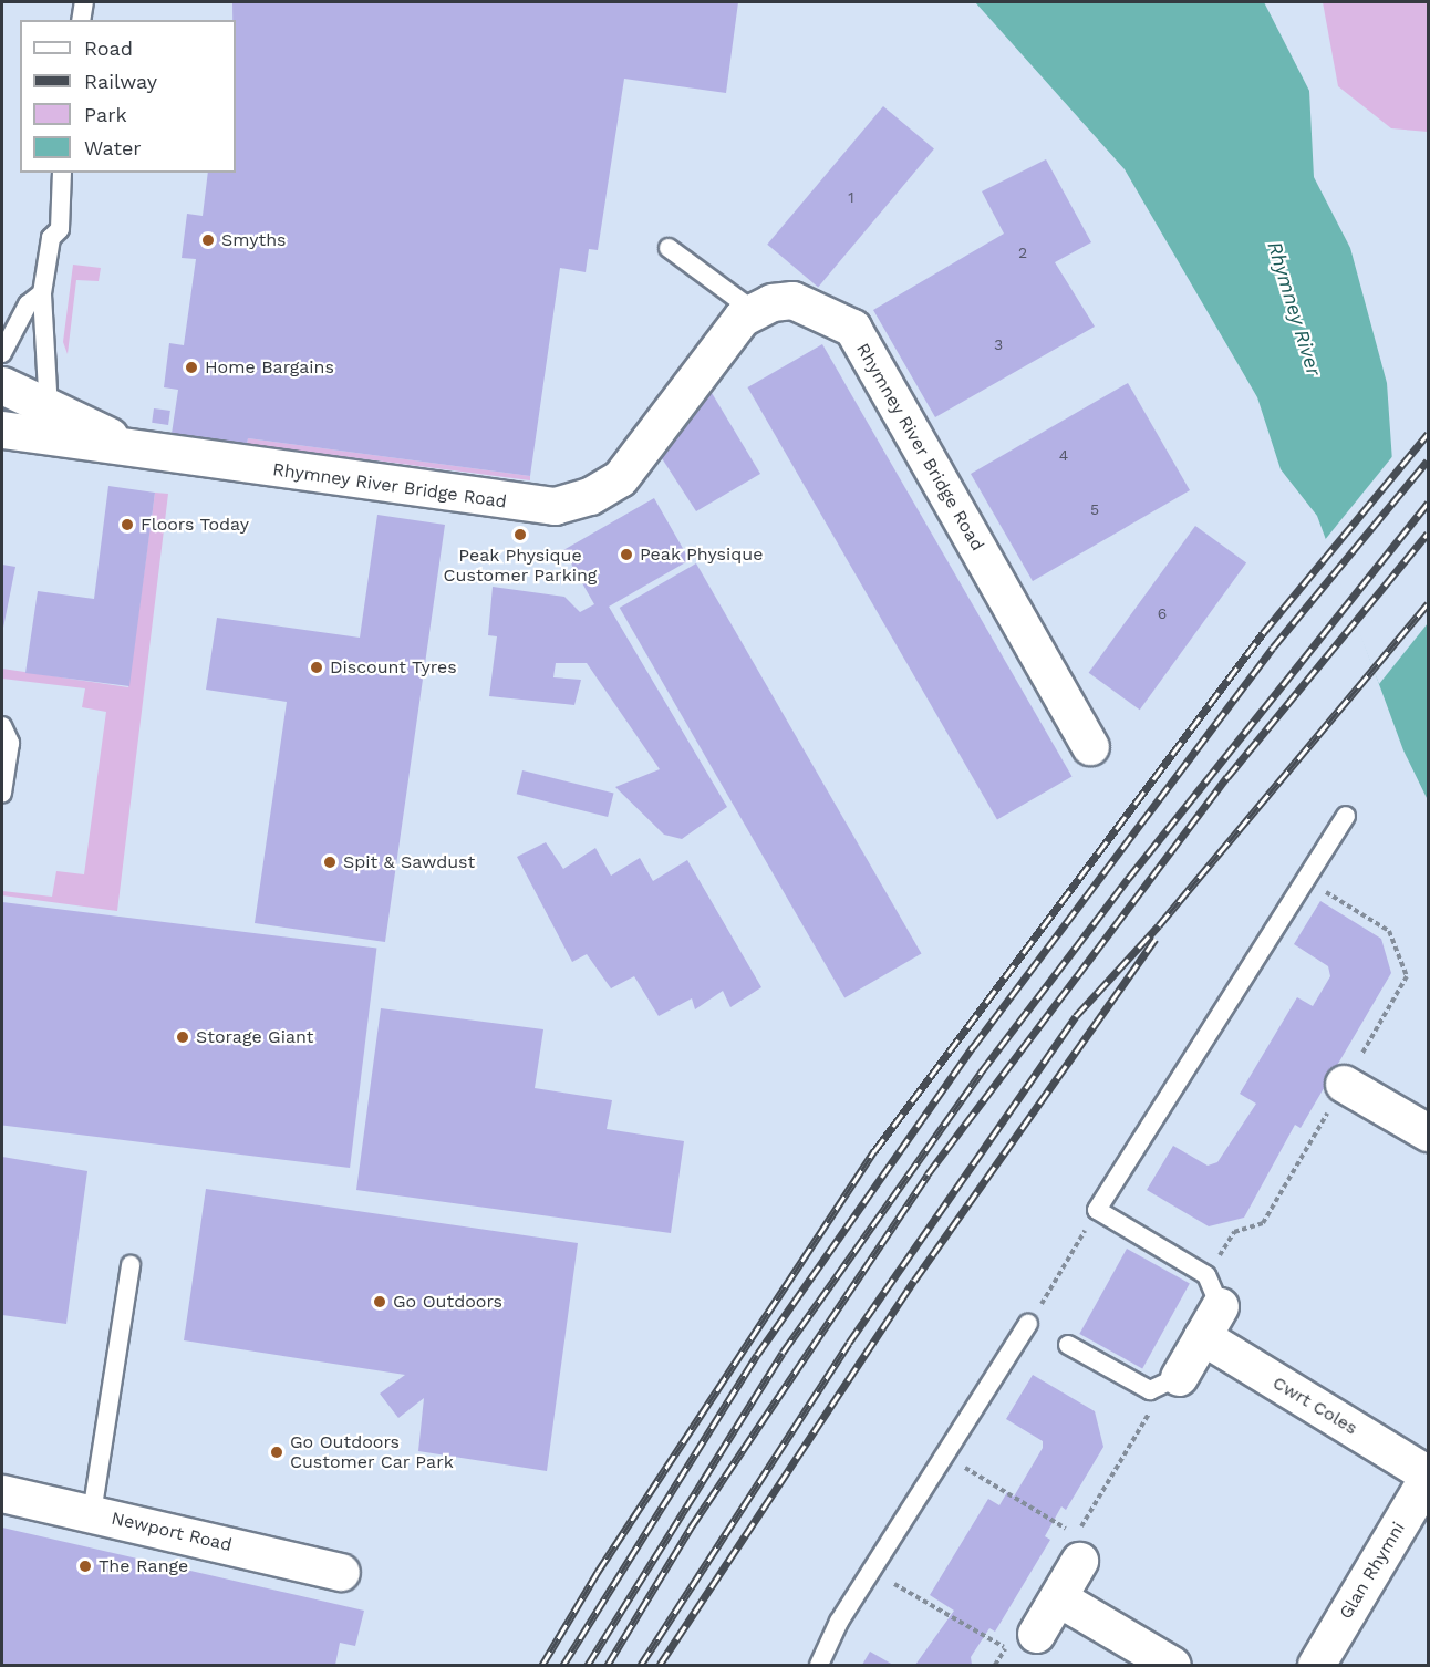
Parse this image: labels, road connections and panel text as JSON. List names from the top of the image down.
{
  "streets": {
    "street": [
      "Rhymney River Bridge Road",
      "Cwrt Coles",
      "Newport Road",
      "Glan Rhymni"
    ]
  },
  "crossings": [
    ["Cwrt Coles", "Glan Rhymni"]
  ],
  "water": ["Rhymney River"],
  "places": [
    "Smyths",
    "Home Bargains",
    "Floors Today",
    "Peak Physique Customer Parking",
    "Peak Physique",
    "Discount Tyres",
    "Spit & Sawdust",
    "Storage Giant",
    "Go Outdoors",
    "Go Outdoors Customer Car Park",
    "The Range"
  ],
  "house_numbers": [
    "1",
    "2",
    "3",
    "4",
    "5",
    "6"
  ],
  "legend": [
    "Road",
    "Railway",
    "Park",
    "Water"
  ]
}
